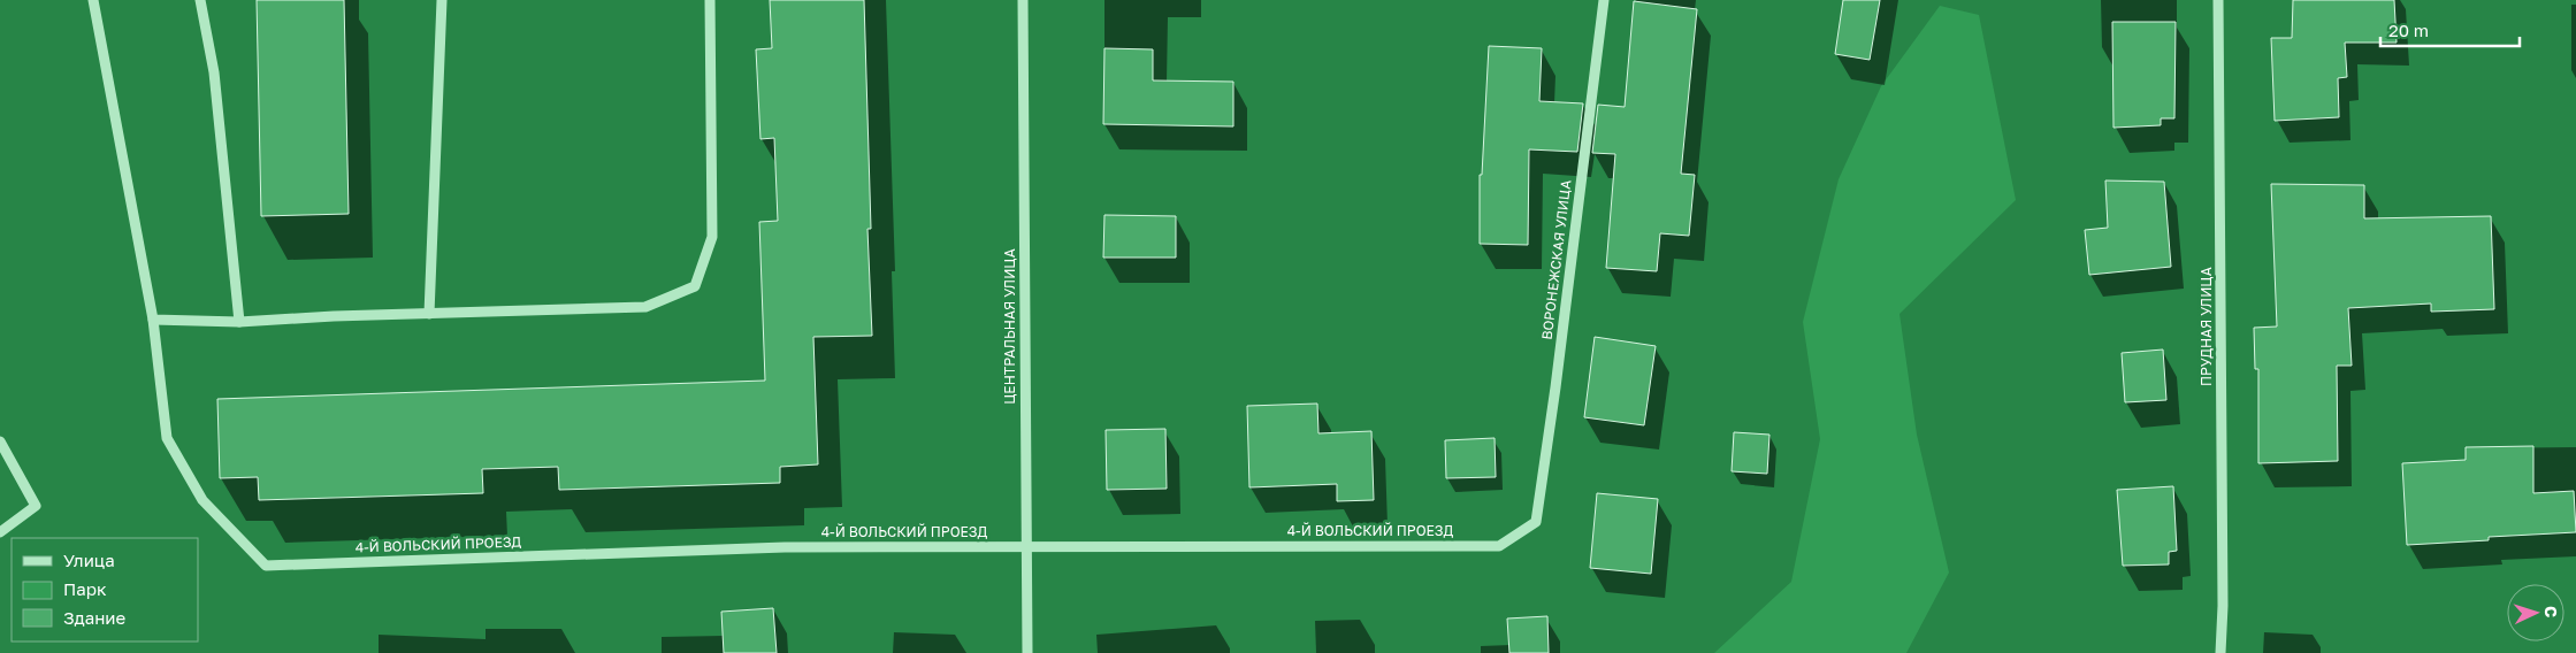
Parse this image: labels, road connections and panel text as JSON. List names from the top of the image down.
{
  "streets": {
    "street": [
      "ВОРОНЕЖСКАЯ УЛИЦА",
      "ЦЕНТРАЛЬНАЯ УЛИЦА",
      "ПРУДНАЯ УЛИЦА",
      "4-Й ВОЛЬСКИЙ ПРОЕЗД"
    ]
  },
  "crossings": [
    ["ВОРОНЕЖСКАЯ УЛИЦА", "4-Й ВОЛЬСКИЙ ПРОЕЗД"],
    ["ЦЕНТРАЛЬНАЯ УЛИЦА", "4-Й ВОЛЬСКИЙ ПРОЕЗД"]
  ],
  "legend": ["Улица", "Парк", "Здание"],
  "scale_bar": "20 m",
  "north": "right"
}
